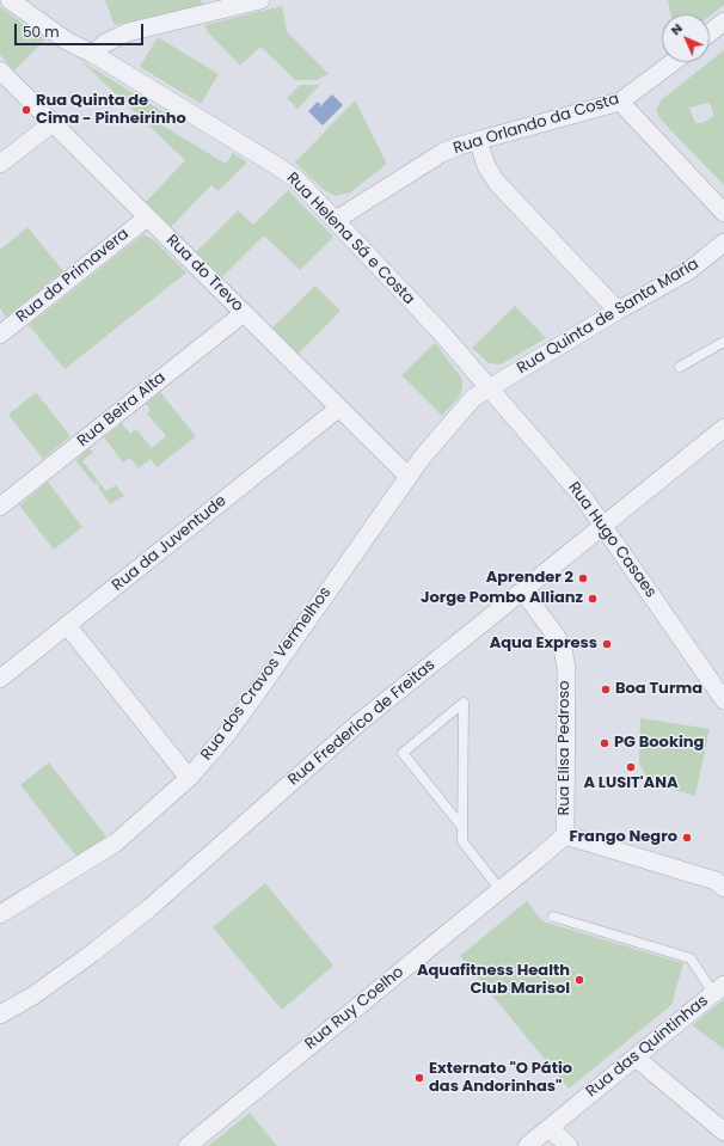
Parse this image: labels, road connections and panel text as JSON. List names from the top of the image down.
{
  "streets": {
    "street": [
      "Rua Orlando da Costa",
      "Rua Helena Sá e Costa",
      "Rua do Trevo",
      "Rua da Primavera",
      "Rua Quinta de Santa Maria",
      "Rua Beira Alta",
      "Rua Hugo Casaes",
      "Rua da Juventude",
      "Rua dos Cravos Vermelhos",
      "Rua Frederico de Freitas",
      "Rua Elisa Pedroso",
      "Rua Ruy Coelho",
      "Rua das Quintinhas"
    ]
  },
  "crossings": [
    ["Rua Orlando da Costa", "Rua Helena Sá e Costa"],
    ["Rua Helena Sá e Costa", "Rua Quinta de Santa Maria"],
    ["Rua Helena Sá e Costa", "Rua Hugo Casaes"],
    ["Rua Helena Sá e Costa", "Rua dos Cravos Vermelhos"],
    ["Rua do Trevo", "Rua da Primavera"],
    ["Rua do Trevo", "Rua Beira Alta"],
    ["Rua do Trevo", "Rua da Juventude"],
    ["Rua do Trevo", "Rua dos Cravos Vermelhos"],
    ["Rua Quinta de Santa Maria", "Rua Hugo Casaes"],
    ["Rua Quinta de Santa Maria", "Rua dos Cravos Vermelhos"],
    ["Rua Hugo Casaes", "Rua dos Cravos Vermelhos"],
    ["Rua Hugo Casaes", "Rua Frederico de Freitas"],
    ["Rua Frederico de Freitas", "Rua Elisa Pedroso"],
    ["Rua Elisa Pedroso", "Rua Ruy Coelho"]
  ],
  "places": [
    "Rua Quinta de Cima - Pinheirinho",
    "Aprender 2",
    "Jorge Pombo Allianz",
    "Aqua Express",
    "Boa Turma",
    "PG Booking",
    "A LUSIT'ANA",
    "Frango Negro",
    "Aquafitness Health Club Marisol",
    "Externato \"O Pátio das Andorinhas\""
  ],
  "scale_bar": "50 m",
  "north": "top left"
}
